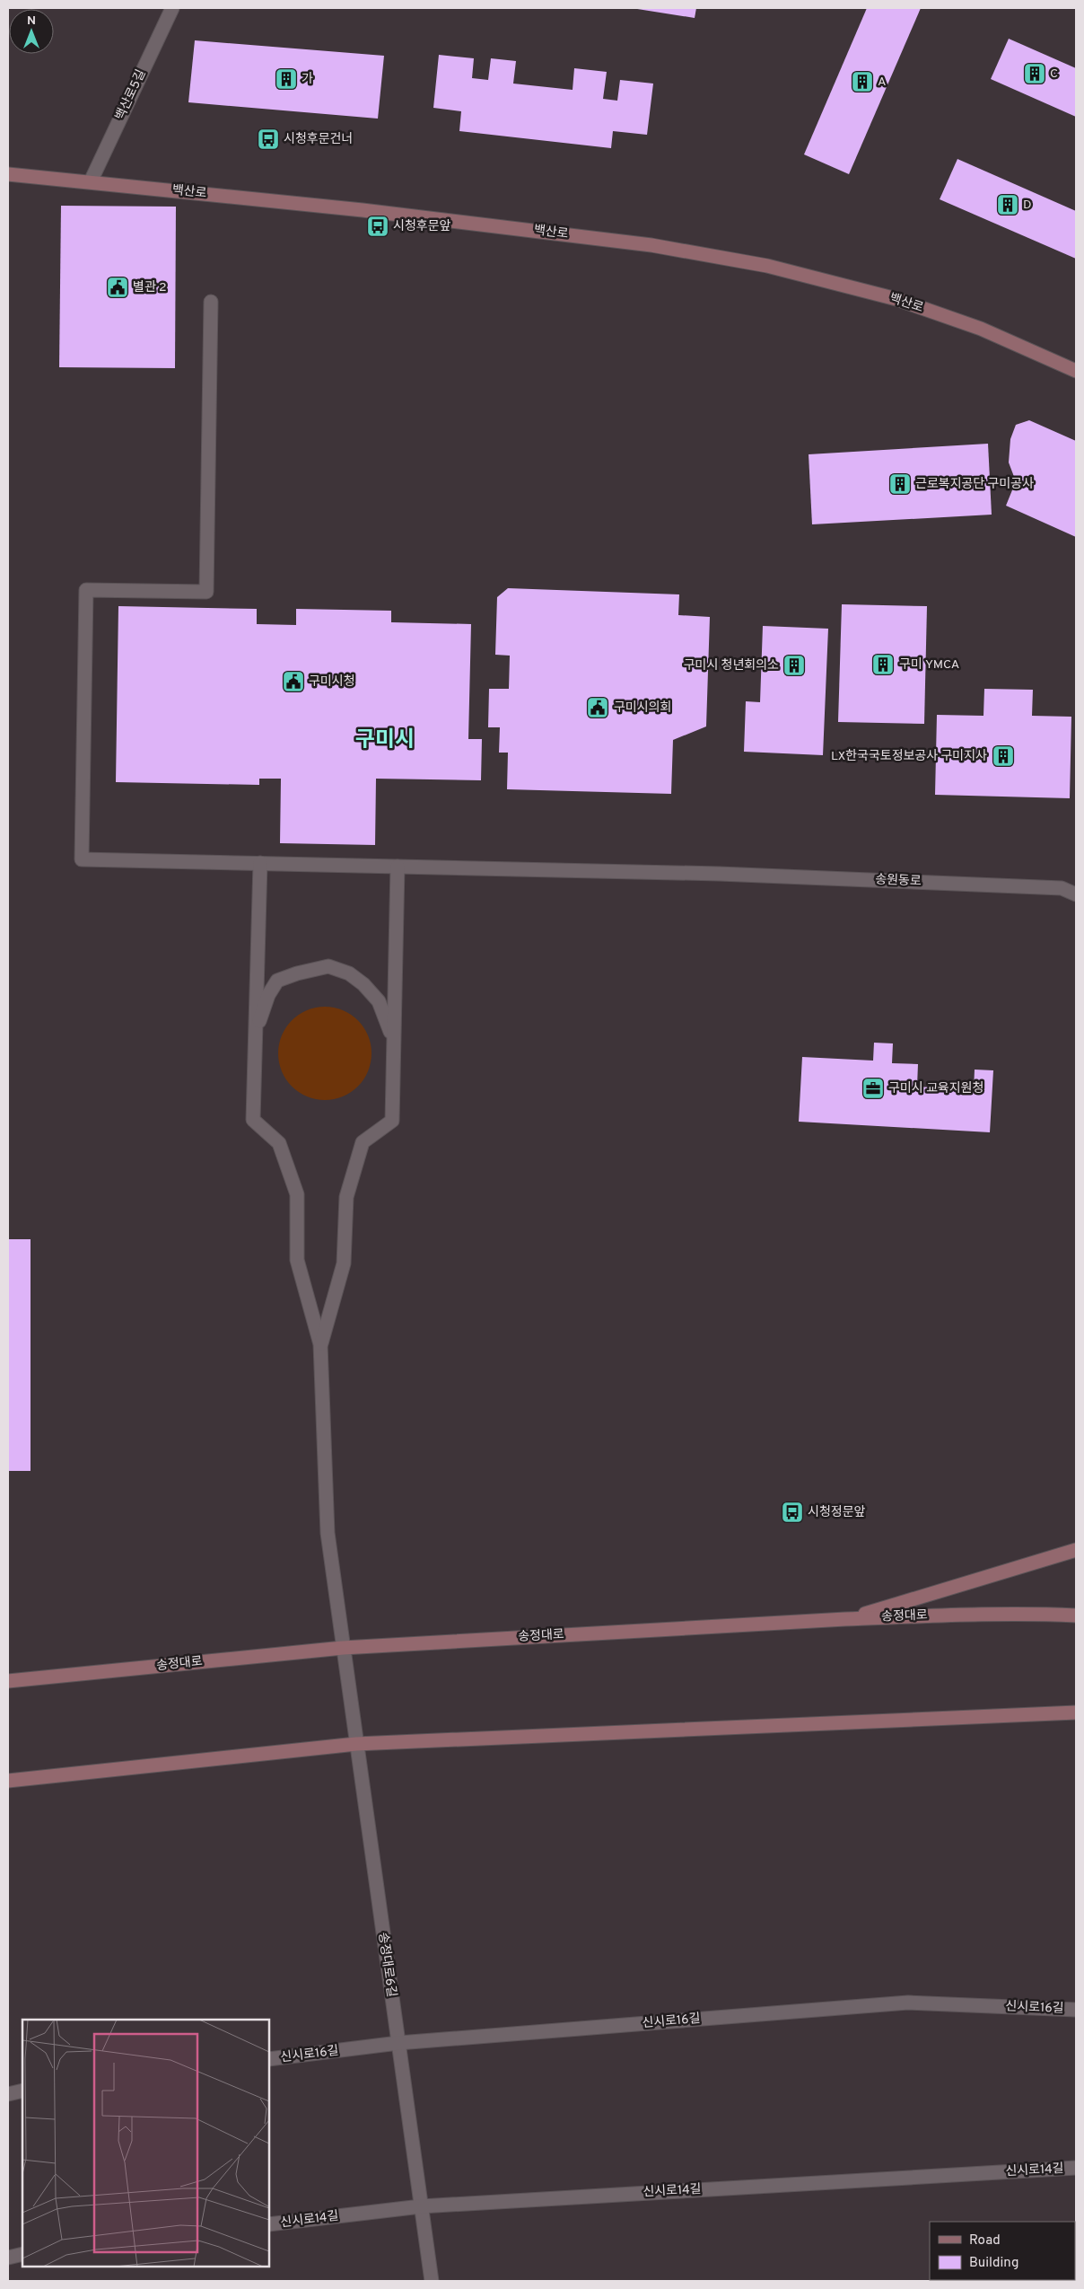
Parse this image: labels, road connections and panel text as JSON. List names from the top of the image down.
{
  "streets": {
    "street": [
      "백산로5길",
      "백산로",
      "송원동로",
      "송정대로",
      "송정대로6길",
      "신시로16길",
      "신시로14길"
    ]
  },
  "crossings": [
    ["백산로5길", "백산로"],
    ["송정대로", "송정대로6길"],
    ["송정대로6길", "신시로16길"],
    ["송정대로6길", "신시로14길"]
  ],
  "districts": ["구미시"],
  "places": {
    "building": [
      "C",
      "가",
      "A",
      "D",
      "근로복지공단 구미공사",
      "구미 YMCA",
      "구미시 청년회의소",
      "LX한국국토정보공사 구미지사"
    ],
    "bus stop": ["시청후문건너", "시청후문앞", "시청정문앞"],
    "public building": ["별관 2", "구미시청", "구미시의회"],
    "office": ["구미시 교육지원청"]
  },
  "legend": ["Road", "Building"],
  "north": "top"
}
